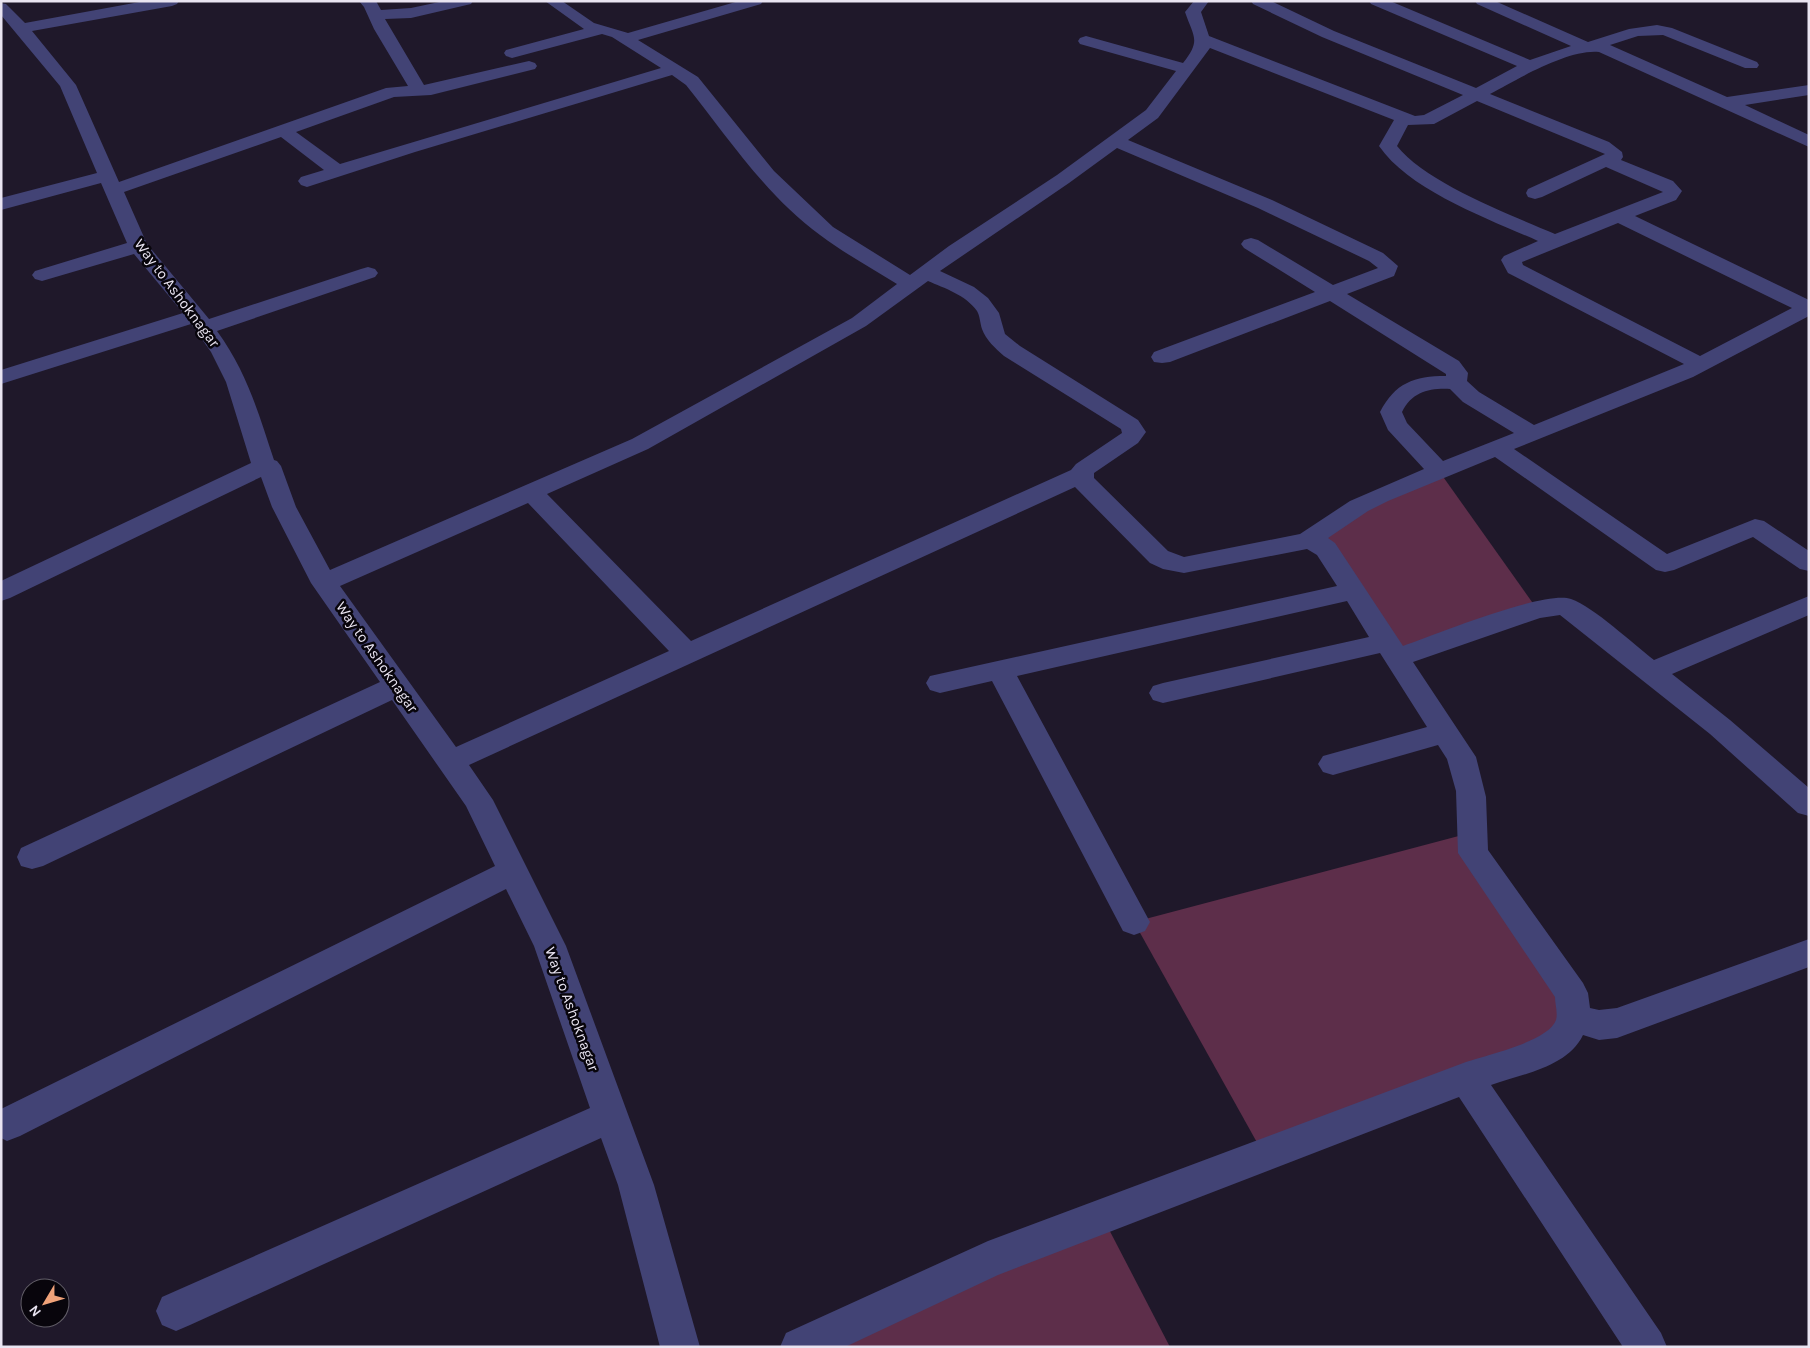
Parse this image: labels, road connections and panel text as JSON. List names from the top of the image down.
{
  "streets": {
    "street": ["Way to Ashoknagar"]
  },
  "north": "bottom left"
}
